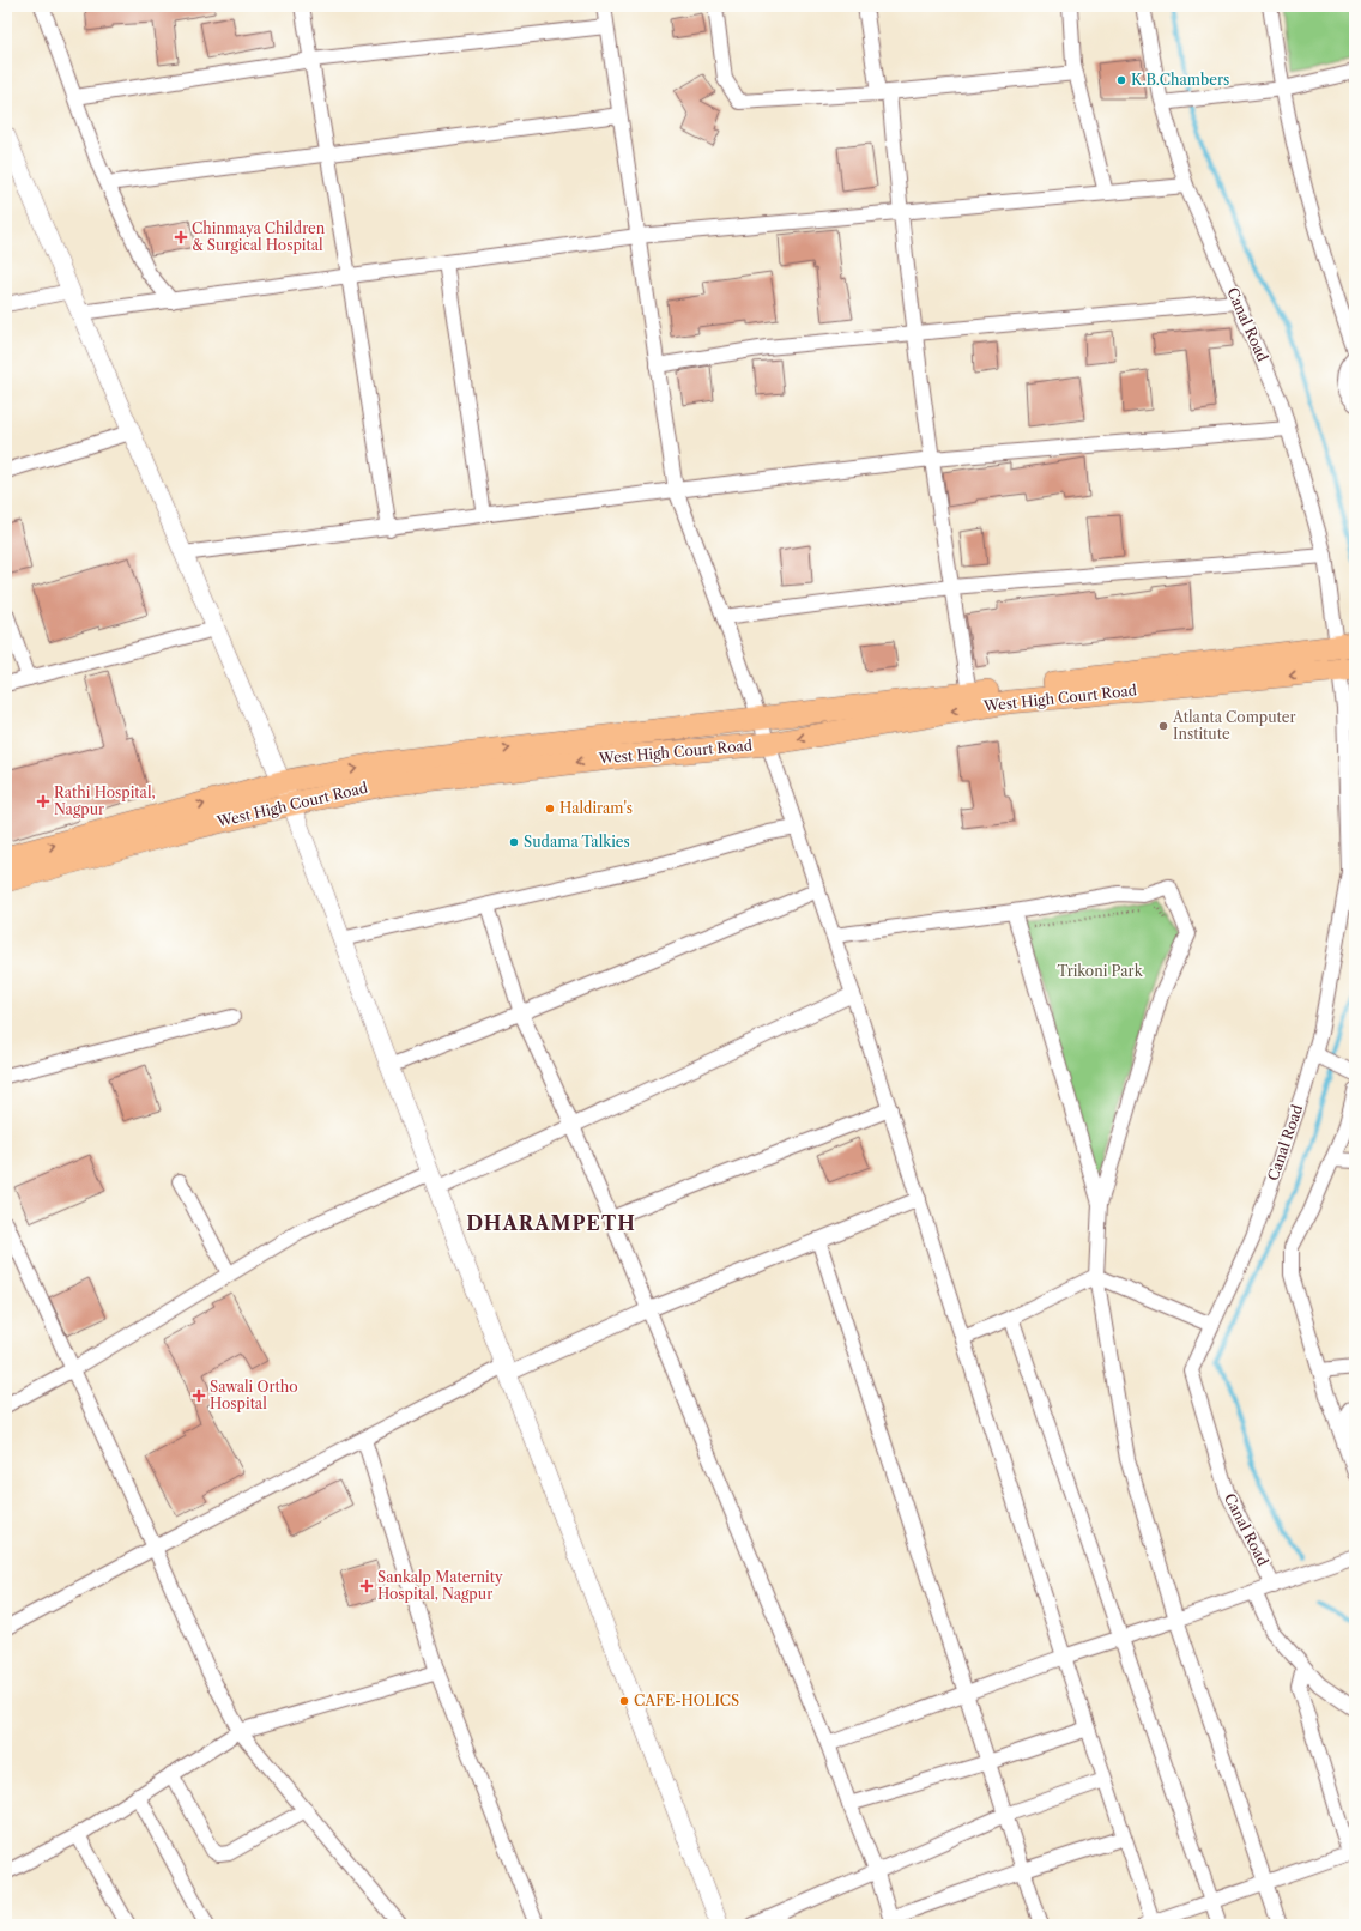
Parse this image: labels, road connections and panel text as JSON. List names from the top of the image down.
{
  "streets": {
    "main road": ["West High Court Road"],
    "street": ["Canal Road"]
  },
  "crossings": [
    ["Canal Road", "West High Court Road"]
  ],
  "districts": ["DHARAMPETH"],
  "parks": ["Trikoni Park"],
  "places": {
    "other": [
      "K.B.Chambers",
      "Atlanta Computer Institute",
      "Haldiram's",
      "Sudama Talkies",
      "CAFE-HOLICS"
    ],
    "health": [
      "Chinmaya Children & Surgical Hospital",
      "Rathi Hospital, Nagpur",
      "Sawali Ortho Hospital",
      "Sankalp Maternity Hospital, Nagpur"
    ]
  }
}
